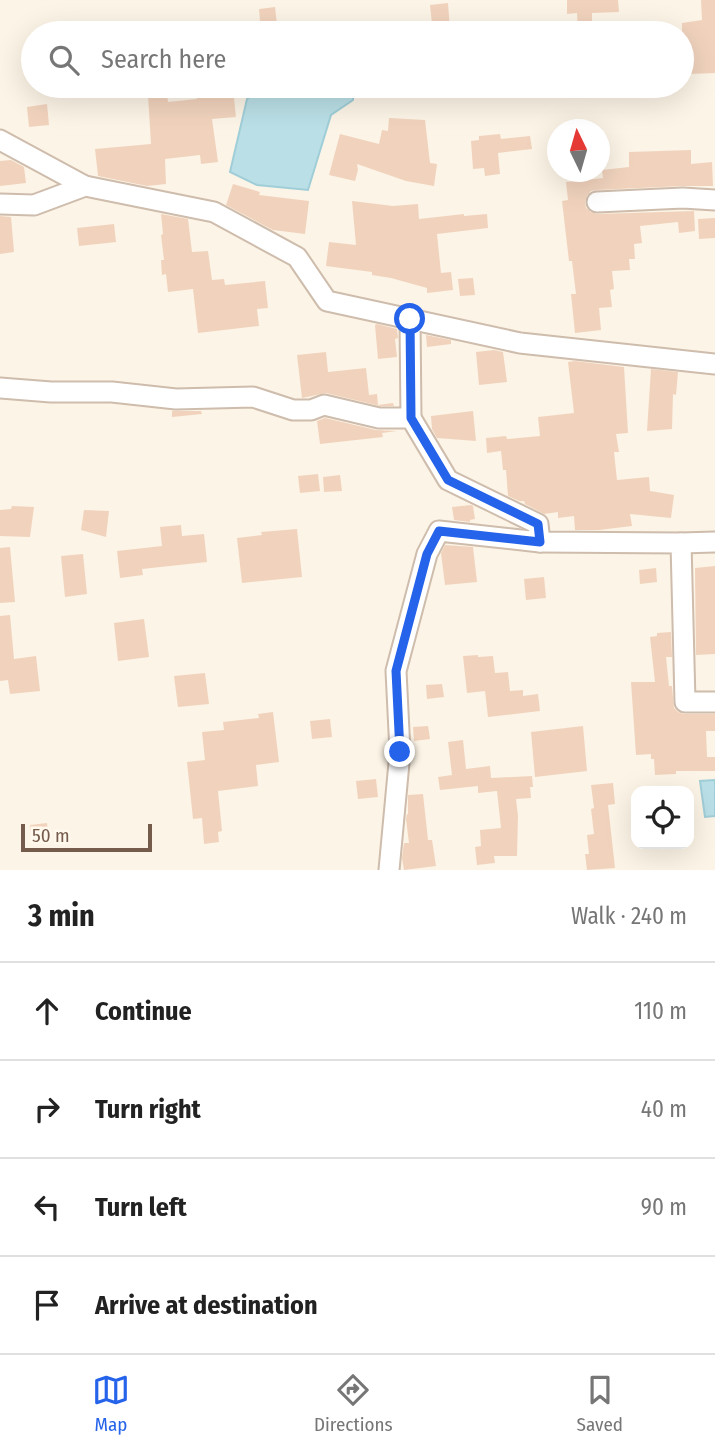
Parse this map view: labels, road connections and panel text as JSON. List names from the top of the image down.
{
  "scale_bar": "50 m",
  "north": "top",
  "page": {
    "search": "Search here",
    "scale": "50 m",
    "heading": ["3 min", "Walk · 240 m"],
    "list": [
      ["Continue", "110 m"],
      ["Turn right", "40 m"],
      ["Turn left", "90 m"],
      "Arrive at destination"
    ],
    "nav": ["Map", "Directions", "Saved"]
  }
}
